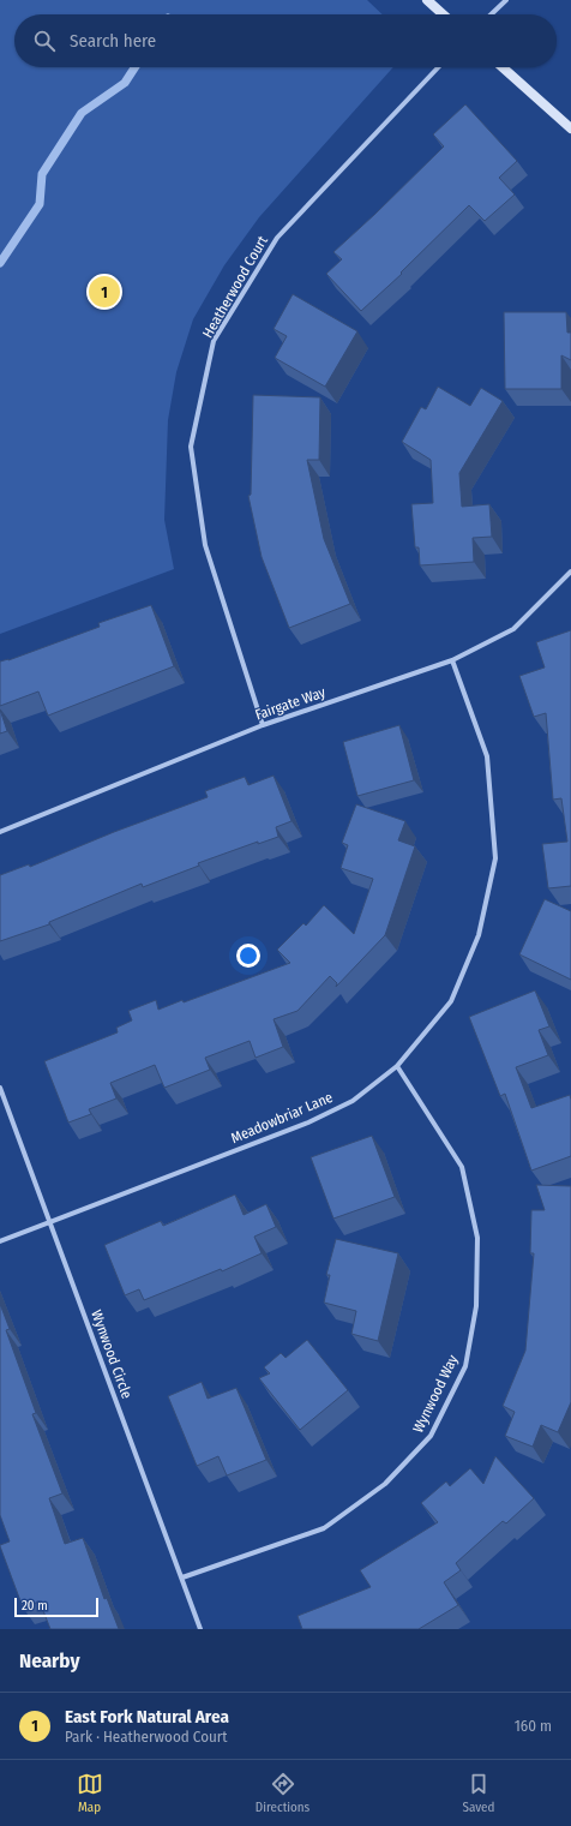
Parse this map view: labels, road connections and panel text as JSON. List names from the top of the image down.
{
  "streets": {
    "street": [
      "Heatherwood Court",
      "Fairgate Way",
      "Meadowbriar Lane",
      "Wynwood Circle",
      "Wynwood Way"
    ]
  },
  "crossings": [
    ["Heatherwood Court", "Fairgate Way"],
    ["Fairgate Way", "Meadowbriar Lane"],
    ["Meadowbriar Lane", "Wynwood Circle"],
    ["Meadowbriar Lane", "Wynwood Way"],
    ["Wynwood Circle", "Wynwood Way"]
  ],
  "scale_bar": "20 m",
  "page": {
    "search": "Search here",
    "pins": "1",
    "scale": "20 m",
    "heading": "Nearby",
    "list": [
      {
        "mark": "1",
        "name": "East Fork Natural Area",
        "note": "Park · Heatherwood Court",
        "value": "160 m"
      }
    ],
    "nav": ["Map", "Directions", "Saved"]
  }
}
